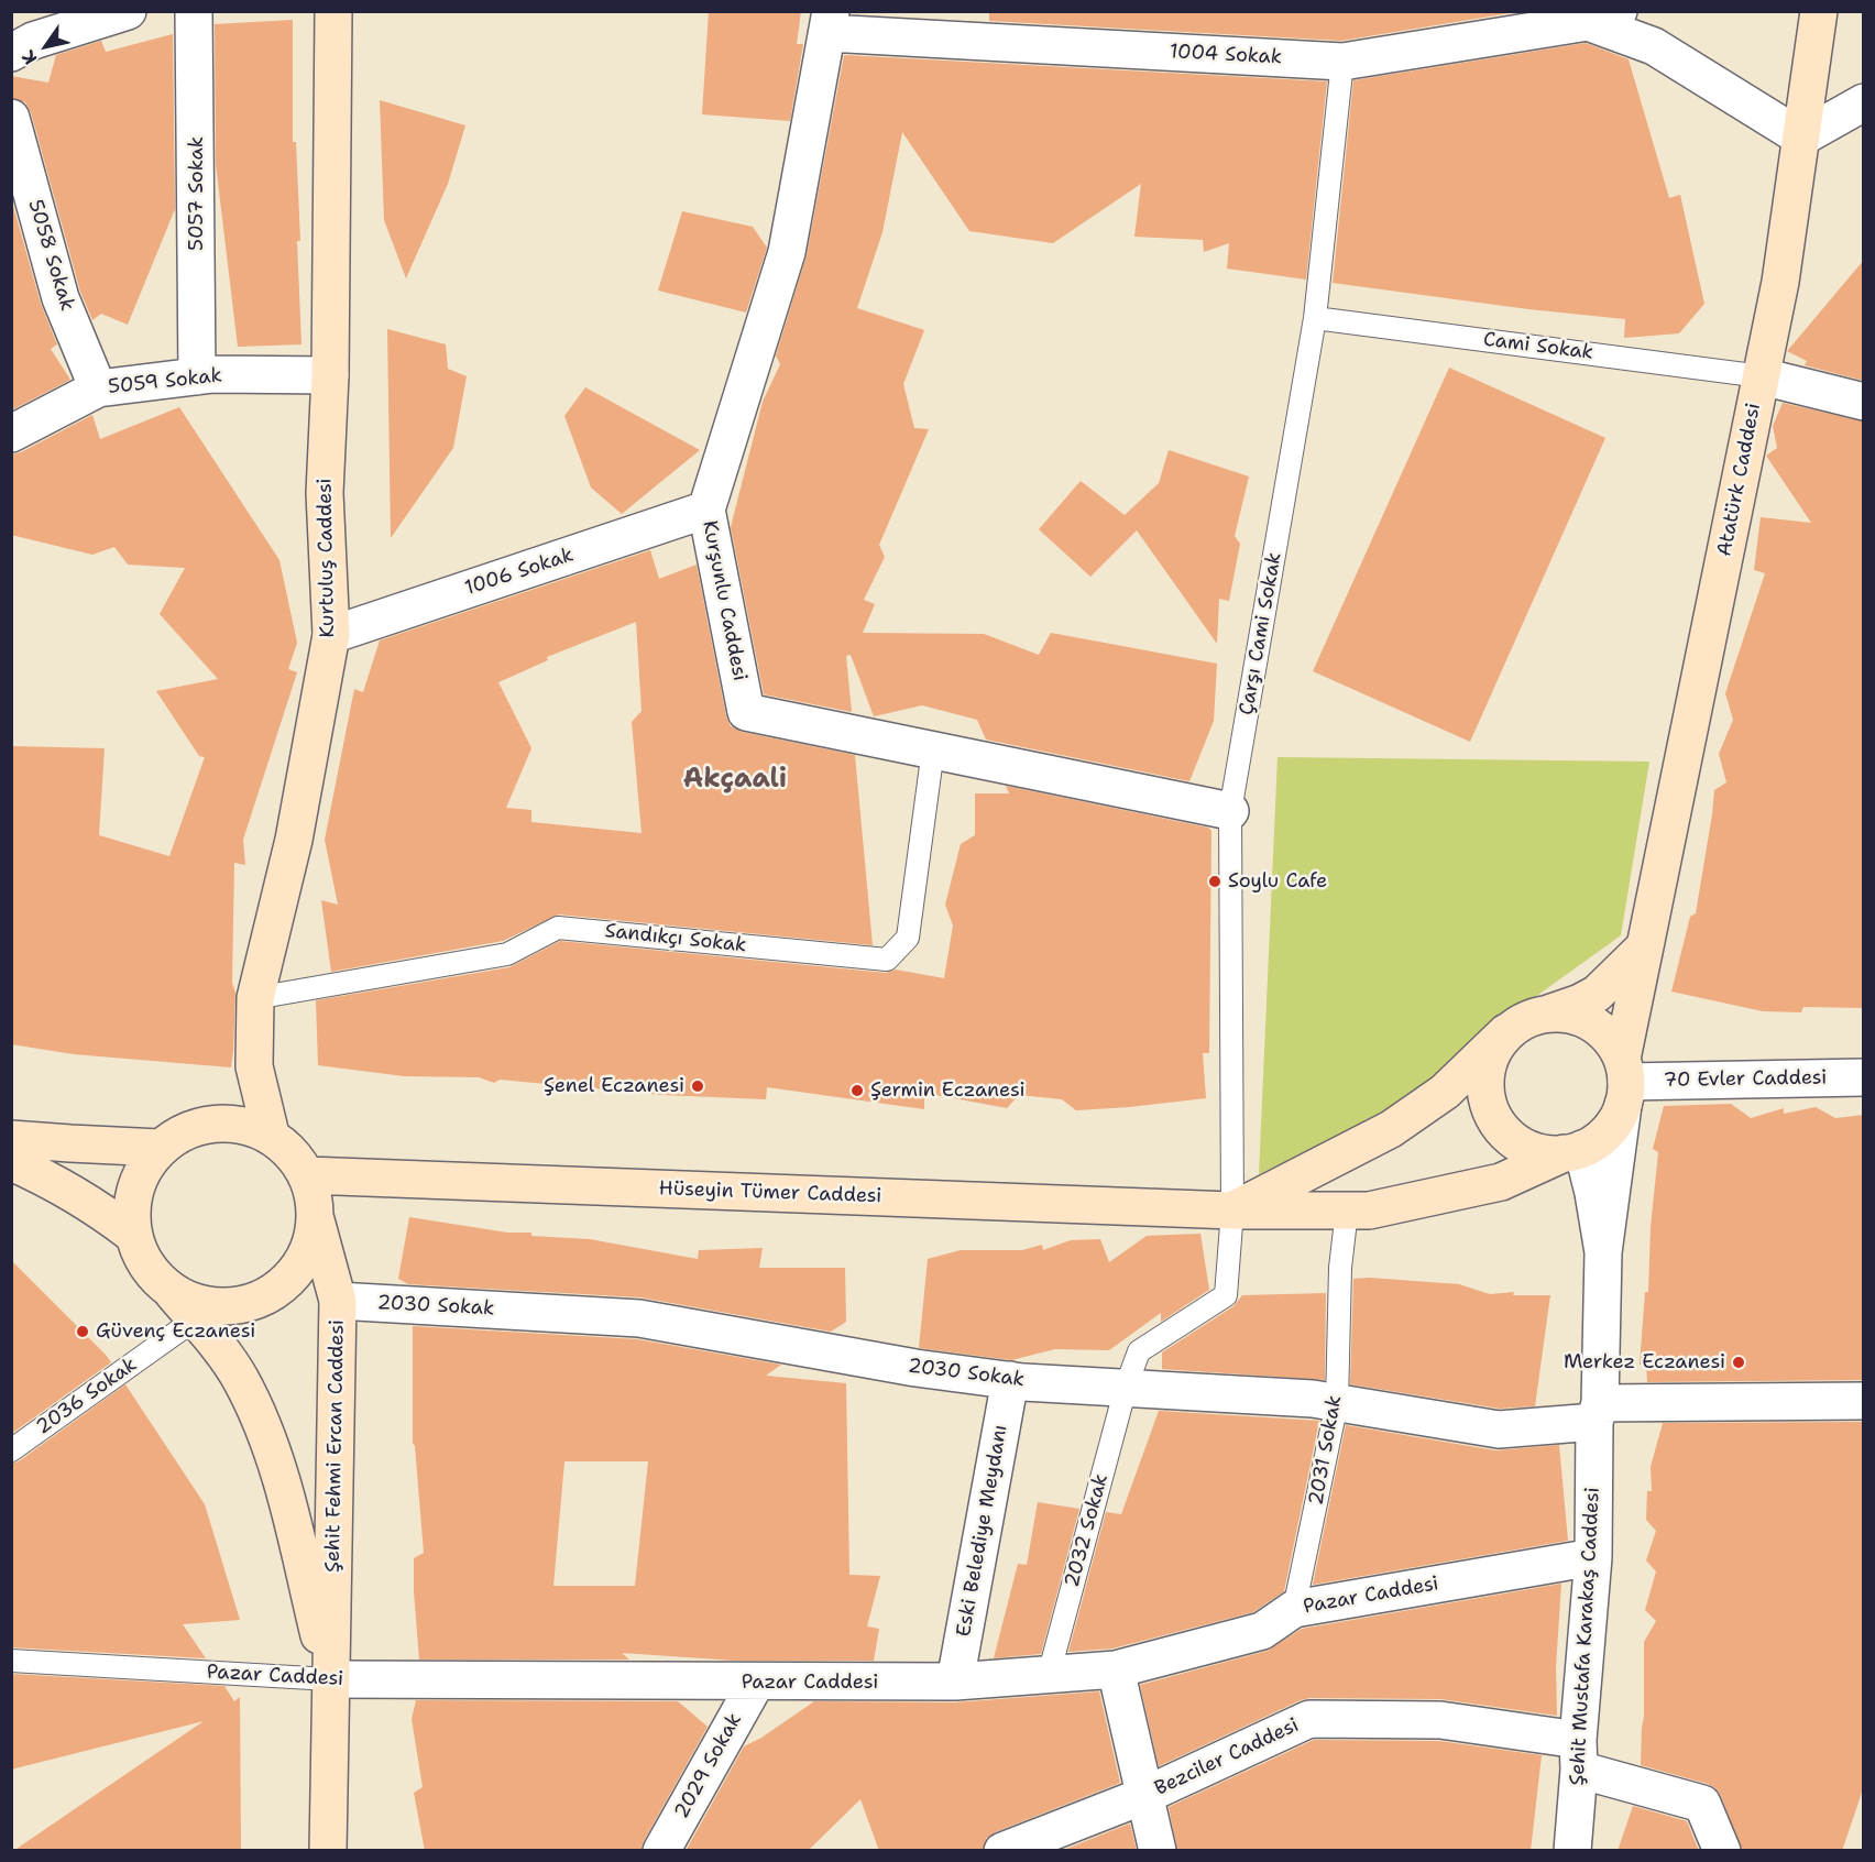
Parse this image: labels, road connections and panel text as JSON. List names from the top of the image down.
{
  "streets": {
    "street": [
      "1004 Sokak",
      "5057 Sokak",
      "5058 Sokak",
      "5059 Sokak",
      "Atatürk Caddesi",
      "Kurtuluş Caddesi",
      "1006 Sokak",
      "Kurşunlu Caddesi",
      "70 Evler Caddesi",
      "Hüseyin Tümer Caddesi",
      "2030 Sokak",
      "Şehit Fehmi Ercan Caddesi",
      "Eski Belediye Meydanı",
      "Pazar Caddesi",
      "Şehit Mustafa Karakaş Caddesi",
      "Bezciler Caddesi",
      "2029 Sokak"
    ],
    "lane": [
      "Cami Sokak",
      "Çarşı Cami Sokak",
      "Sandıkçı Sokak",
      "2036 Sokak",
      "2031 Sokak",
      "2032 Sokak"
    ]
  },
  "crossings": [
    ["1004 Sokak", "Kurşunlu Caddesi"],
    ["1004 Sokak", "Çarşı Cami Sokak"],
    ["5057 Sokak", "5059 Sokak"],
    ["5058 Sokak", "5059 Sokak"],
    ["Cami Sokak", "Atatürk Caddesi"],
    ["Cami Sokak", "Çarşı Cami Sokak"],
    ["5059 Sokak", "Kurtuluş Caddesi"],
    ["Atatürk Caddesi", "70 Evler Caddesi"],
    ["Atatürk Caddesi", "Hüseyin Tümer Caddesi"],
    ["Kurtuluş Caddesi", "1006 Sokak"],
    ["Kurtuluş Caddesi", "Sandıkçı Sokak"],
    ["Kurtuluş Caddesi", "Hüseyin Tümer Caddesi"],
    ["Kurtuluş Caddesi", "Şehit Fehmi Ercan Caddesi"],
    ["1006 Sokak", "Kurşunlu Caddesi"],
    ["Kurşunlu Caddesi", "Çarşı Cami Sokak"],
    ["Kurşunlu Caddesi", "Sandıkçı Sokak"],
    ["Çarşı Cami Sokak", "Hüseyin Tümer Caddesi"],
    ["Çarşı Cami Sokak", "2032 Sokak"],
    ["70 Evler Caddesi", "Hüseyin Tümer Caddesi"],
    ["Hüseyin Tümer Caddesi", "Şehit Fehmi Ercan Caddesi"],
    ["Hüseyin Tümer Caddesi", "2031 Sokak"],
    ["Hüseyin Tümer Caddesi", "2032 Sokak"],
    ["2030 Sokak", "Şehit Fehmi Ercan Caddesi"],
    ["2030 Sokak", "2031 Sokak"],
    ["2030 Sokak", "Eski Belediye Meydanı"],
    ["2030 Sokak", "2032 Sokak"],
    ["2030 Sokak", "Şehit Mustafa Karakaş Caddesi"],
    ["2036 Sokak", "Şehit Fehmi Ercan Caddesi"],
    ["Şehit Fehmi Ercan Caddesi", "Pazar Caddesi"],
    ["2031 Sokak", "Pazar Caddesi"],
    ["Eski Belediye Meydanı", "Pazar Caddesi"],
    ["2032 Sokak", "Pazar Caddesi"],
    ["Pazar Caddesi", "Şehit Mustafa Karakaş Caddesi"],
    ["Pazar Caddesi", "2029 Sokak"],
    ["Şehit Mustafa Karakaş Caddesi", "Bezciler Caddesi"]
  ],
  "districts": ["Akçaali"],
  "places": [
    "Soylu Cafe",
    "Şenel Eczanesi",
    "Şermin Eczanesi",
    "Güvenç Eczanesi",
    "Merkez Eczanesi"
  ],
  "north": "bottom left"
}
